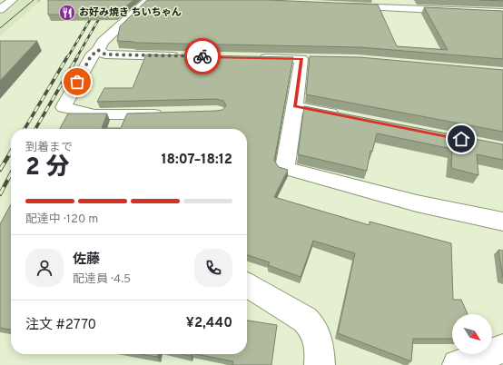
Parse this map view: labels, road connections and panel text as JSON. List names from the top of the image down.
{
  "places": {
    "restaurant": ["お好み焼き ちいちゃん"]
  },
  "north": "bottom right",
  "page": {
    "heading": ["2 分", "到着まで", "18:07–18:12"],
    "panel": [
      "佐藤",
      "配達員 · 4.5",
      "注文 #2770",
      "¥2,440"
    ],
    "bar": "配達中 · 120 m"
  }
}
